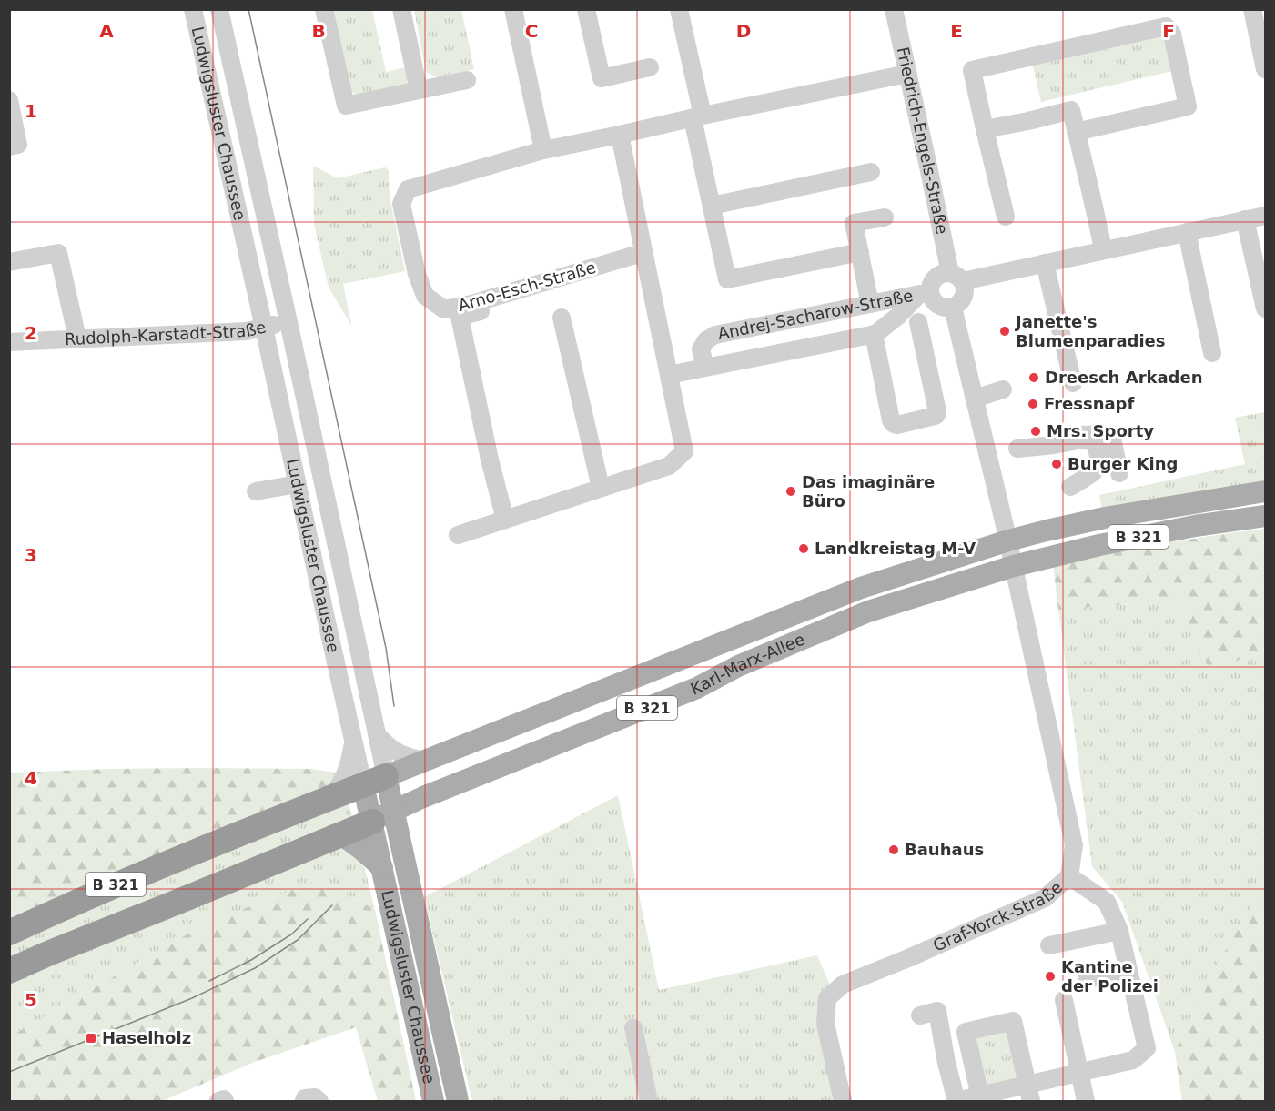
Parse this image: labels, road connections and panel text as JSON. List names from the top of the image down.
{
  "streets": {
    "highway": ["B 321"],
    "main road": ["Ludwigsluster Chaussee", "Karl-Marx-Allee"],
    "street": [
      "Friedrich-Engels-Straße",
      "Arno-Esch-Straße",
      "Andrej-Sacharow-Straße",
      "Rudolph-Karstadt-Straße",
      "Graf-Yorck-Straße"
    ]
  },
  "crossings": [
    ["Ludwigsluster Chaussee", "Rudolph-Karstadt-Straße"],
    ["Ludwigsluster Chaussee", "B 321"],
    ["Friedrich-Engels-Straße", "Arno-Esch-Straße"],
    ["Friedrich-Engels-Straße", "Andrej-Sacharow-Straße"],
    ["B 321", "Karl-Marx-Allee"],
    ["B 321", "Graf-Yorck-Straße"],
    ["Karl-Marx-Allee", "Graf-Yorck-Straße"]
  ],
  "places": {
    "other": [
      "Janette's Blumenparadies",
      "Dreesch Arkaden",
      "Fressnapf",
      "Mrs. Sporty",
      "Burger King",
      "Das imaginäre Büro",
      "Landkreistag M-V",
      "Bauhaus",
      "Kantine der Polizei"
    ],
    "transit": ["Haselholz"]
  },
  "grid": {
    "columns": [
      "A",
      "B",
      "C",
      "D",
      "E",
      "F"
    ],
    "rows": [
      "1",
      "2",
      "3",
      "4",
      "5"
    ]
  }
}
